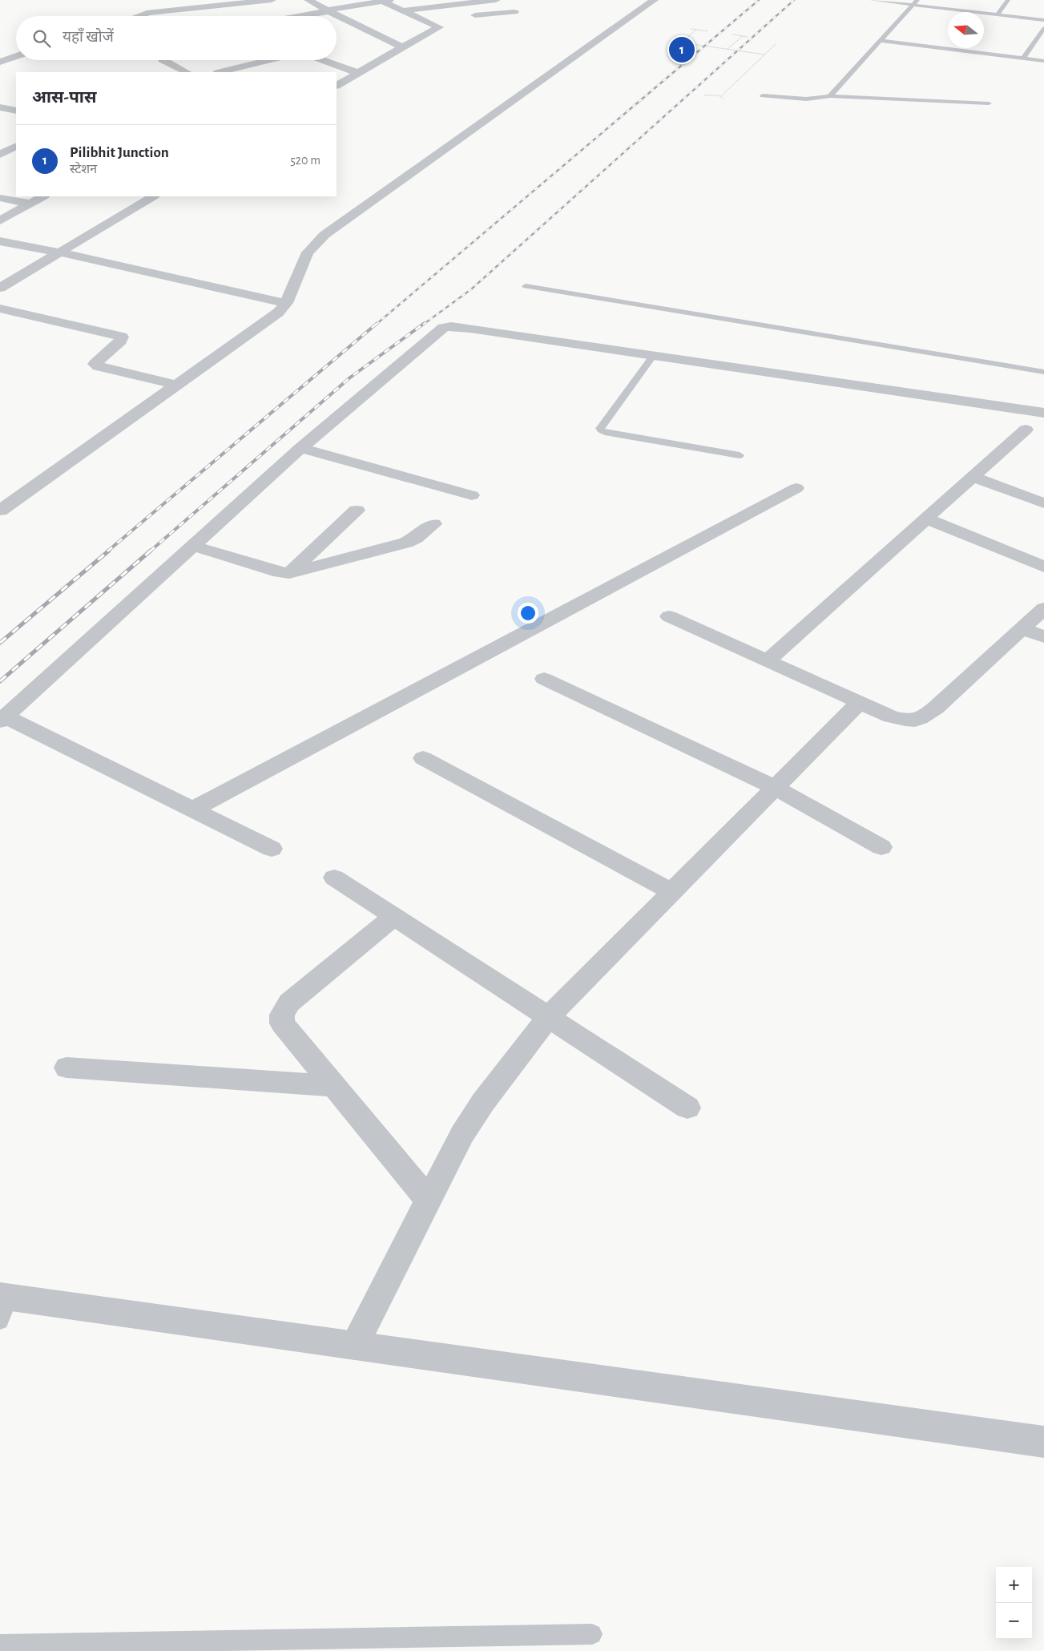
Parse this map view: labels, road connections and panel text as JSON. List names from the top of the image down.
{
  "north": "left",
  "page": {
    "search": "यहाँ खोजें",
    "pins": "1",
    "heading": "आस-पास",
    "list": [
      {
        "mark": "1",
        "name": "Pilibhit Junction",
        "note": "स्टेशन",
        "value": "520 m"
      }
    ],
    "map_buttons": ["+", "−"]
  }
}
